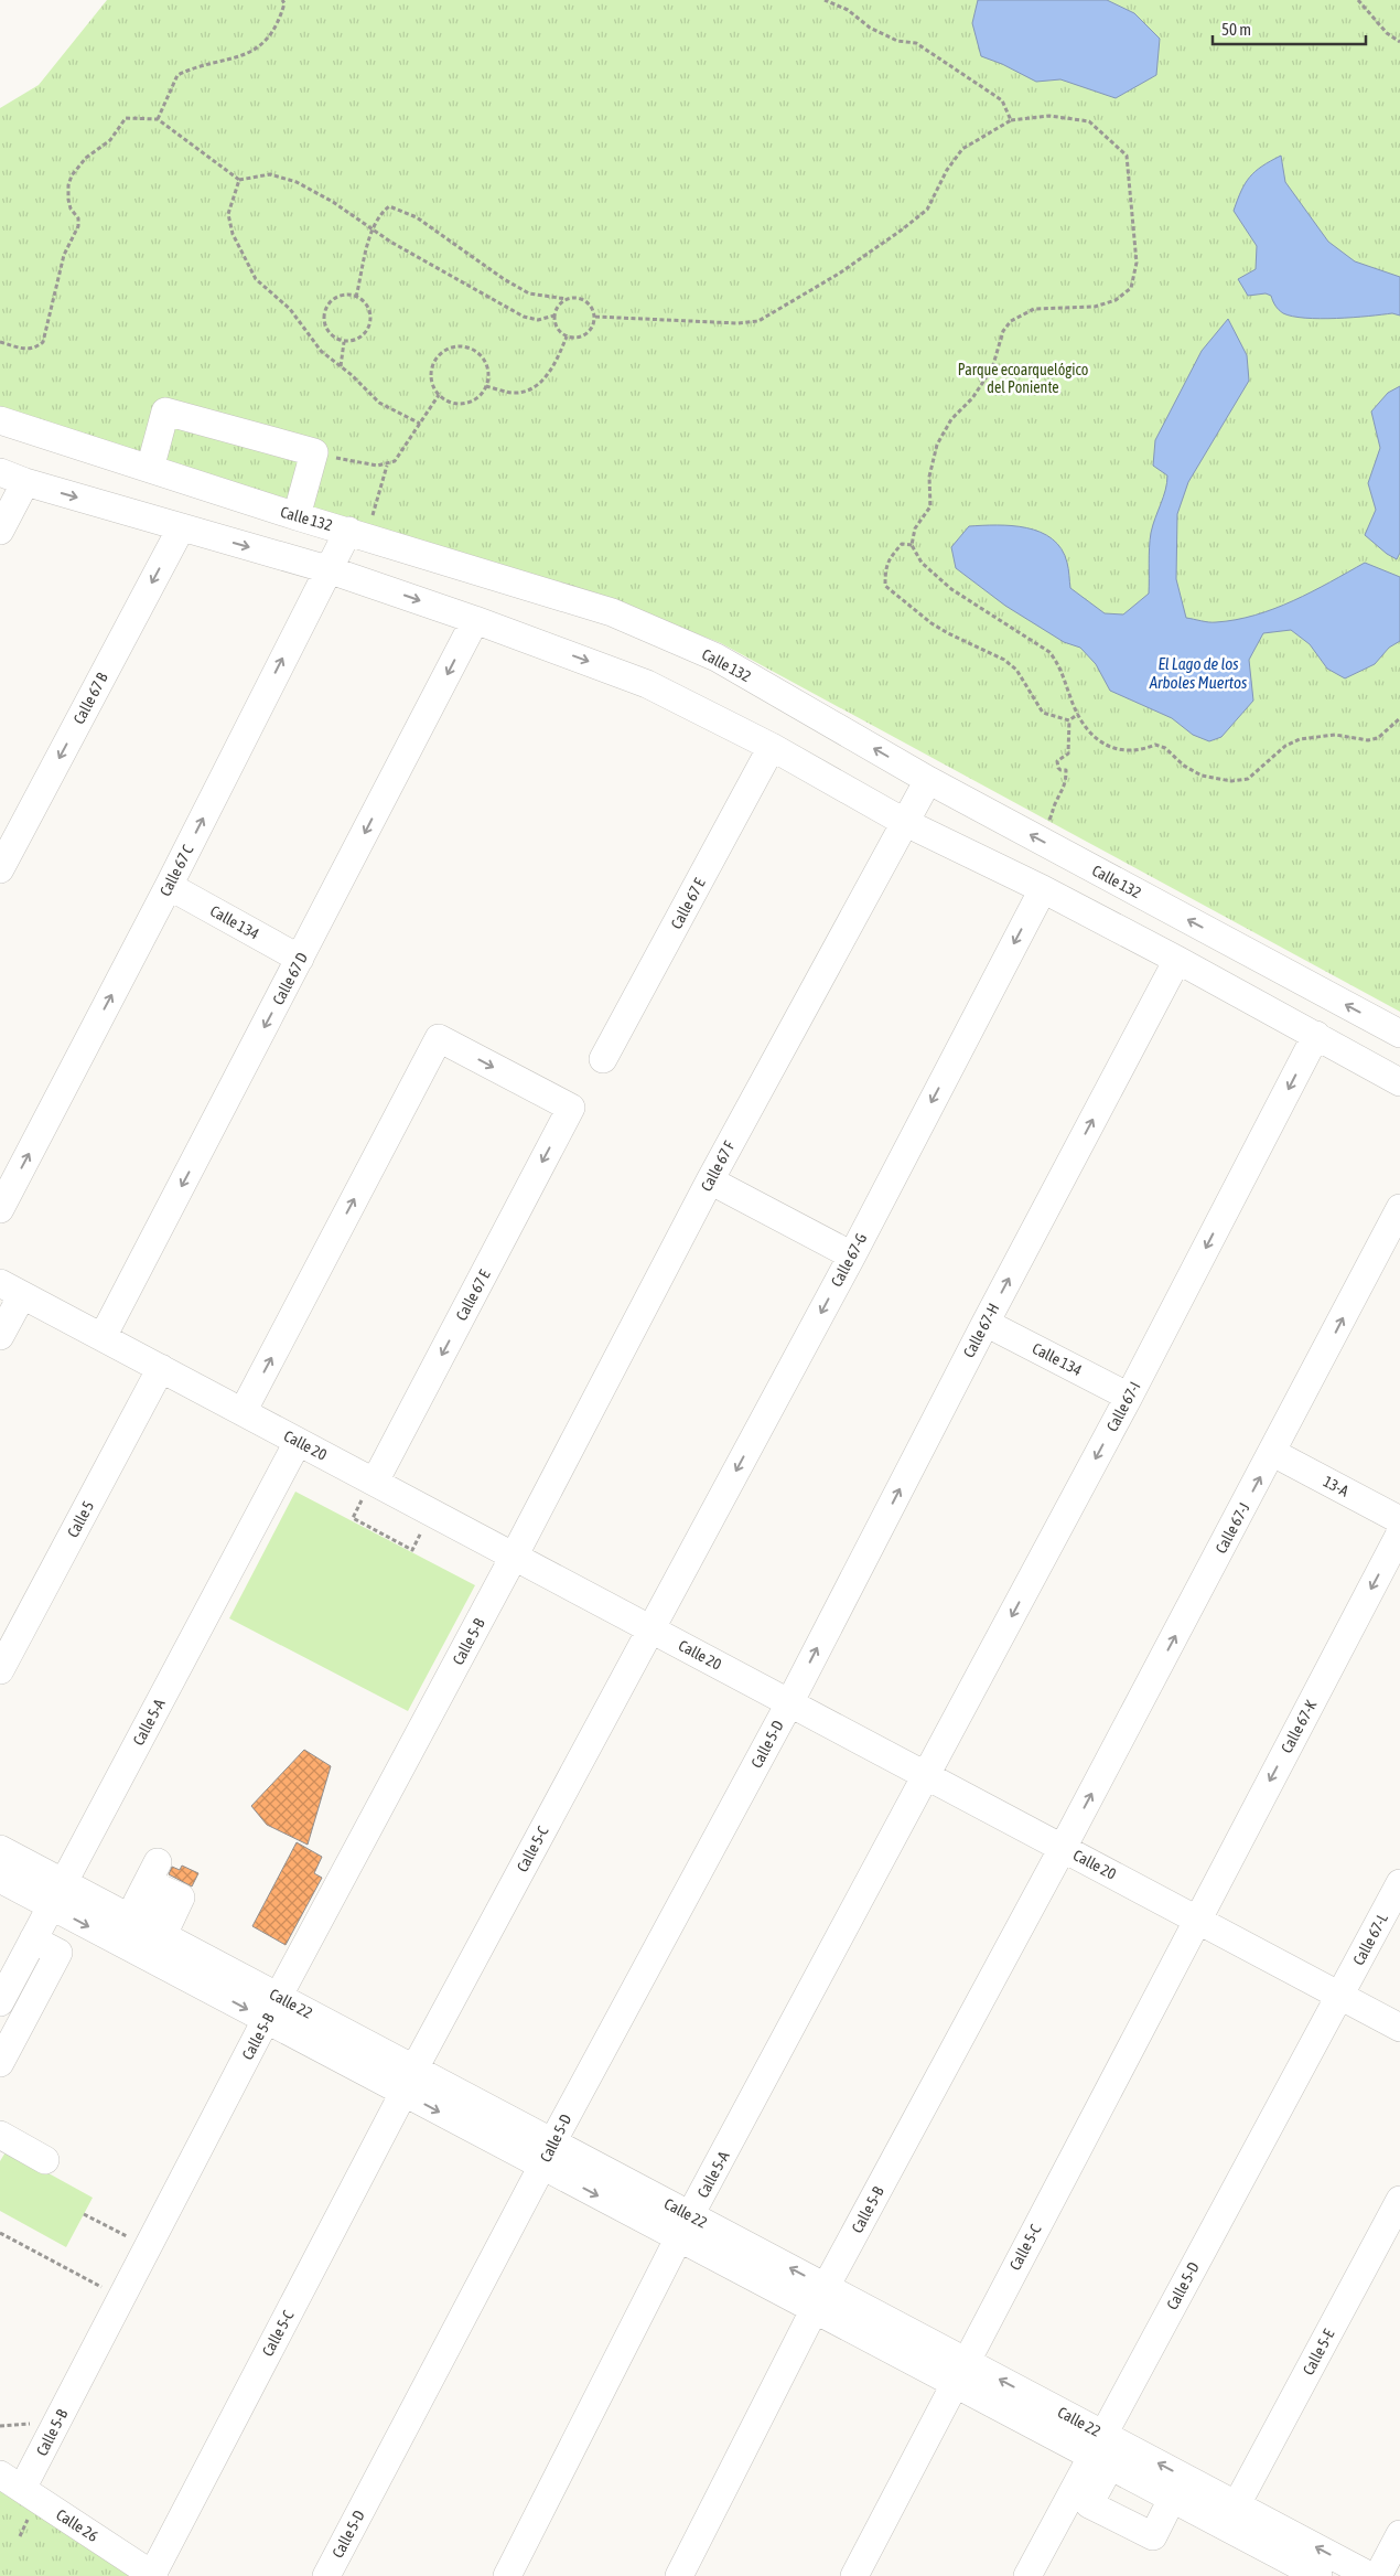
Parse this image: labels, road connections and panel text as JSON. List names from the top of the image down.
{
  "streets": {
    "street": [
      "Calle 132",
      "Calle 67 B",
      "Calle 67 C",
      "Calle 67 E",
      "Calle 134",
      "Calle 67 D",
      "Calle 67 F",
      "Calle 67-G",
      "Calle 67-H",
      "Calle 67-I",
      "Calle 20",
      "13-A",
      "Calle 5",
      "Calle 67-J",
      "Calle 5-B",
      "Calle 5-A",
      "Calle 67-K",
      "Calle 5-D",
      "Calle 5-C",
      "Calle 67-L",
      "Calle 22",
      "Calle 5-E",
      "Calle 26"
    ]
  },
  "crossings": [
    ["Calle 132", "Calle 67 C"],
    ["Calle 132", "Calle 67 F"],
    ["Calle 67 C", "Calle 134"],
    ["Calle 67 E", "Calle 20"],
    ["Calle 134", "Calle 67 D"],
    ["Calle 134", "Calle 67-H"],
    ["Calle 134", "Calle 67-I"],
    ["Calle 67 D", "Calle 20"],
    ["Calle 67 F", "Calle 20"],
    ["Calle 67 F", "Calle 5-B"],
    ["Calle 67-G", "Calle 20"],
    ["Calle 67-G", "Calle 5-C"],
    ["Calle 67-H", "Calle 20"],
    ["Calle 67-H", "Calle 5-D"],
    ["Calle 67-I", "Calle 20"],
    ["Calle 67-I", "Calle 5-A"],
    ["Calle 20", "Calle 5"],
    ["Calle 20", "Calle 67-J"],
    ["Calle 20", "Calle 5-B"],
    ["Calle 20", "Calle 5-A"],
    ["Calle 20", "Calle 67-K"],
    ["Calle 20", "Calle 5-D"],
    ["Calle 20", "Calle 5-C"],
    ["Calle 20", "Calle 67-L"],
    ["13-A", "Calle 67-J"],
    ["Calle 67-J", "Calle 5-B"],
    ["Calle 5-B", "Calle 22"],
    ["Calle 5-B", "Calle 26"],
    ["Calle 5-A", "Calle 22"],
    ["Calle 67-K", "Calle 5-C"],
    ["Calle 5-D", "Calle 67-L"],
    ["Calle 5-D", "Calle 22"],
    ["Calle 5-C", "Calle 22"],
    ["Calle 5-C", "Calle 26"],
    ["Calle 22", "Calle 5-E"]
  ],
  "one_way": [
    "Calle 67 B",
    "Calle 67 C",
    "Calle 67 D",
    "Calle 67-G",
    "Calle 67-H",
    "Calle 67-I",
    "Calle 67-J",
    "Calle 67-K"
  ],
  "water": ["El Lago de los Arboles Muertos"],
  "parks": ["Parque ecoarquelógico del Poniente"],
  "scale_bar": "50 m"
}
